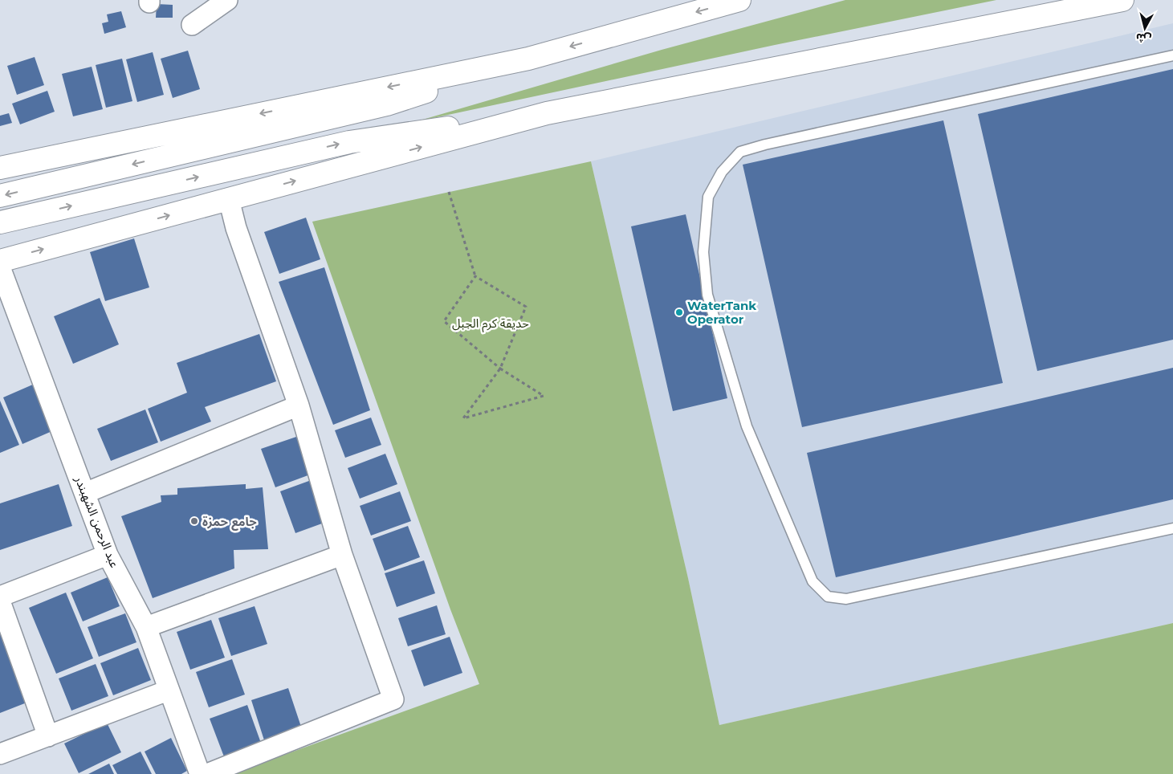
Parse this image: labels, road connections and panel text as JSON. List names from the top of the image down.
{
  "streets": {
    "street": ["عبد الرحمن الشهبندر"]
  },
  "parks": ["حديقة كرم الجبل"],
  "places": ["WaterTank Operator", "جامع حمزة"],
  "north": "bottom"
}
